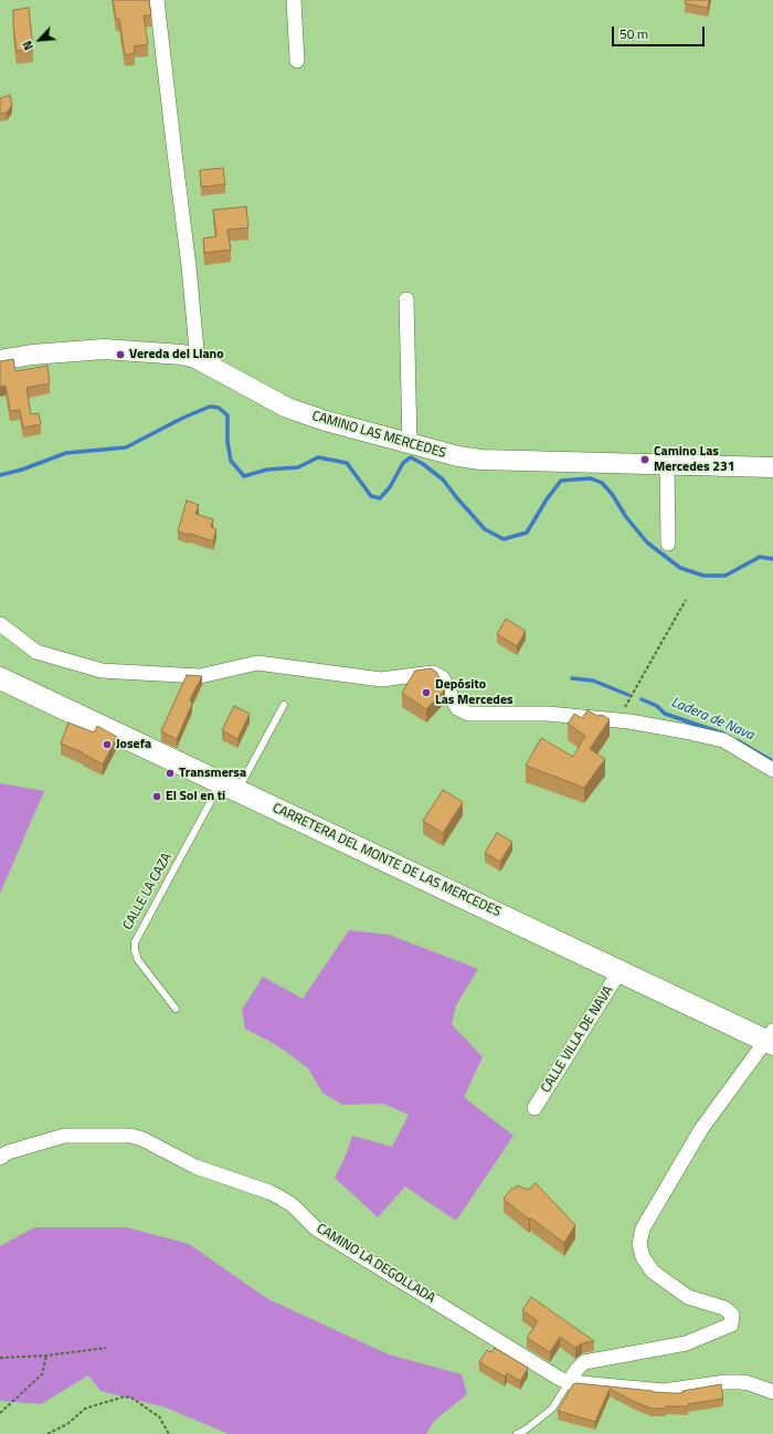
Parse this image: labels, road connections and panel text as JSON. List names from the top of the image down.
{
  "streets": {
    "main road": ["CAMINO LAS MERCEDES", "CARRETERA DEL MONTE DE LAS MERCEDES"],
    "street": ["CALLE VILLA DE NAVA", "CAMINO LA DEGOLLADA"],
    "lane": ["CALLE LA CAZA"]
  },
  "crossings": [
    ["CARRETERA DEL MONTE DE LAS MERCEDES", "CALLE LA CAZA"],
    ["CARRETERA DEL MONTE DE LAS MERCEDES", "CALLE VILLA DE NAVA"]
  ],
  "water": ["Ladera de Nava"],
  "places": [
    "Vereda del Llano",
    "Camino Las Mercedes 231",
    "Depósito Las Mercedes",
    "Josefa",
    "Transmersa",
    "El Sol en ti"
  ],
  "scale_bar": "50 m",
  "north": "bottom left"
}
